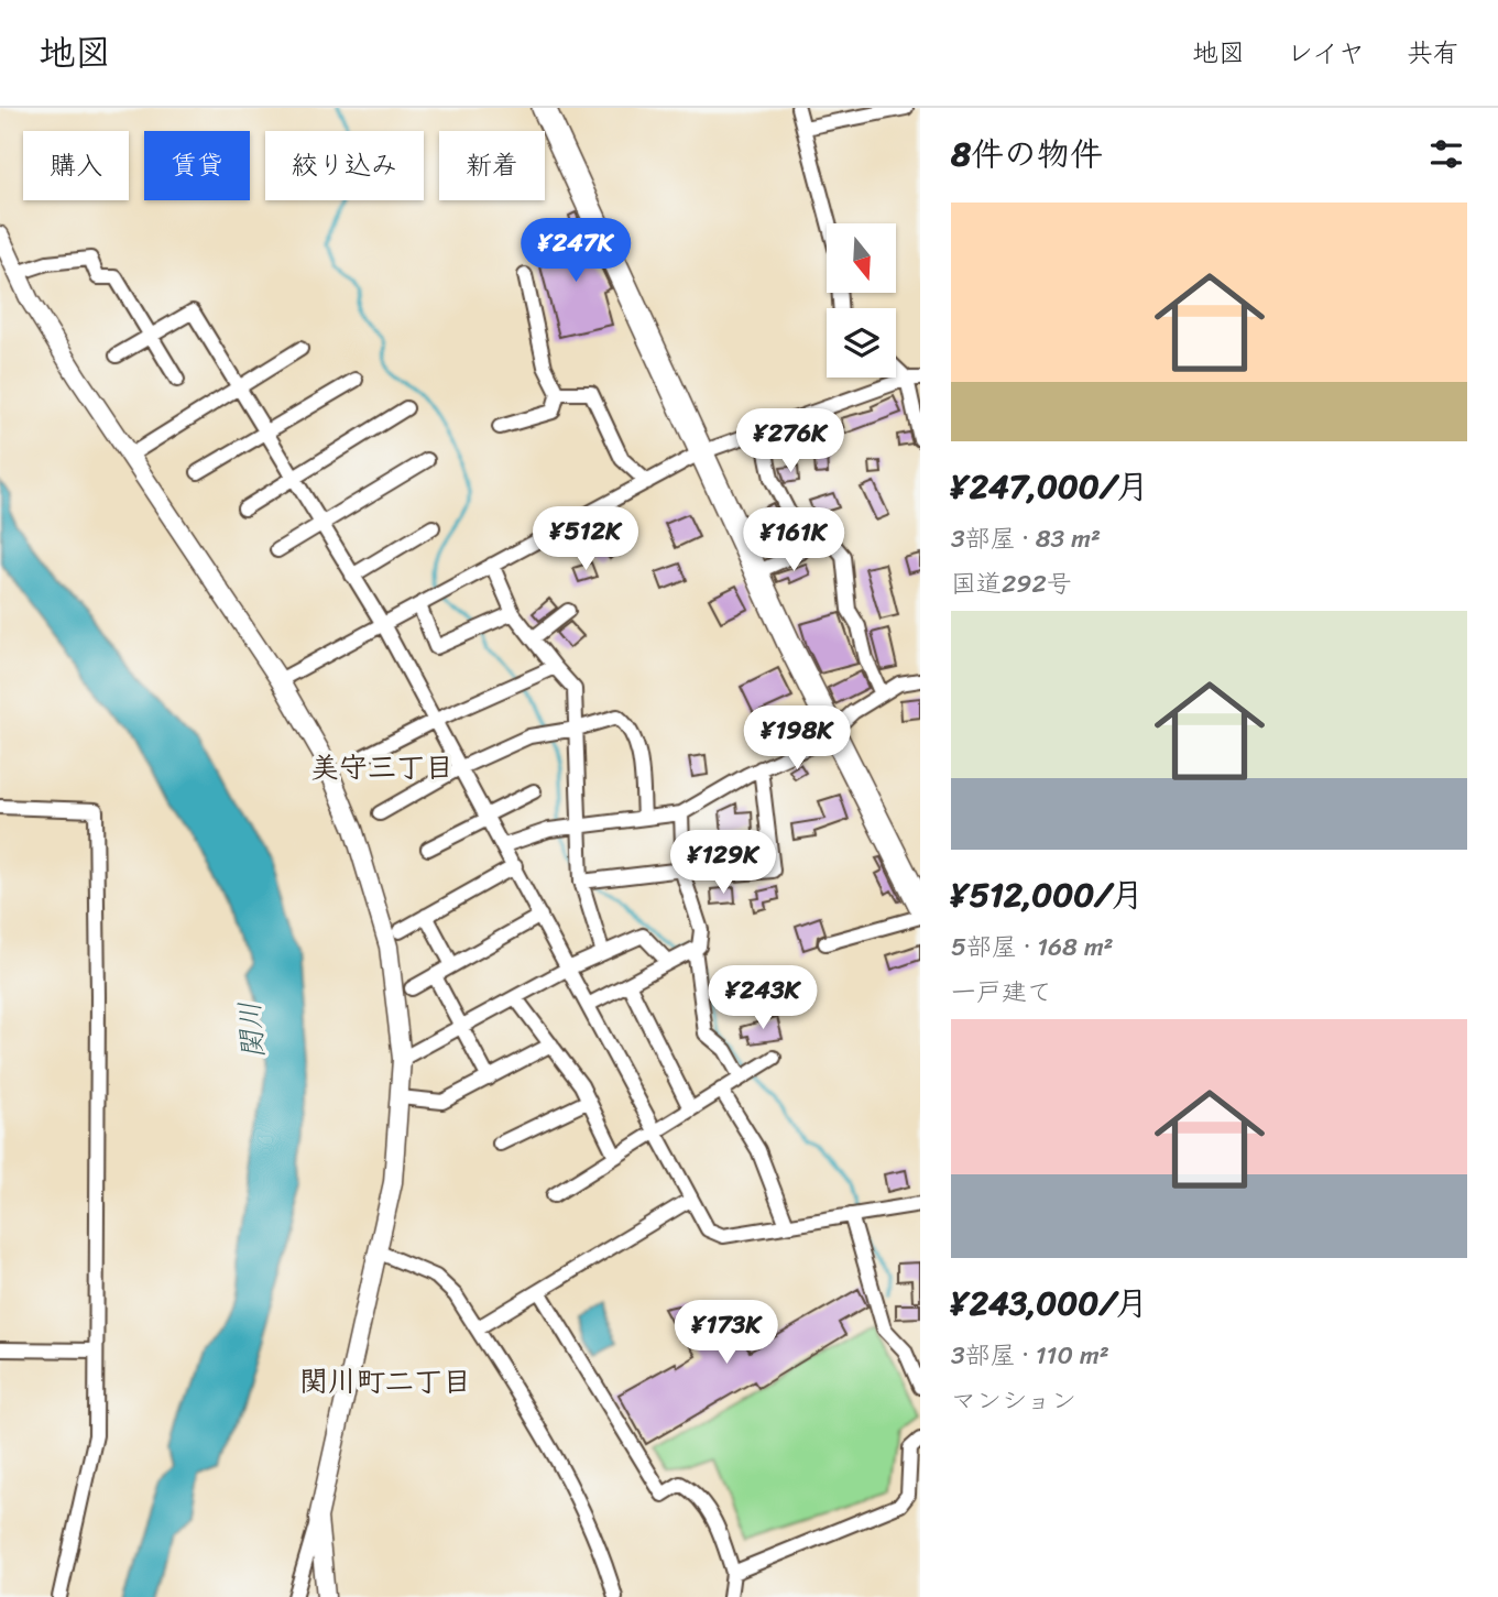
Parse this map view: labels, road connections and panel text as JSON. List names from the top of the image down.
{
  "districts": ["美守三丁目", "関川町二丁目"],
  "water": ["関川"],
  "north": "bottom",
  "page": {
    "header": "地図",
    "nav": ["地図", "レイヤ", "共有"],
    "heading": "8件の物件",
    "chip": [
      "購入",
      "賃貸",
      "絞り込み",
      "新着"
    ],
    "list": [
      {
        "name": "¥247,000/月",
        "note": "3部屋 · 83 m² · 国道292号"
      },
      {
        "name": "¥512,000/月",
        "note": "5部屋 · 168 m² · 一戸建て"
      },
      {
        "name": "¥243,000/月",
        "note": "3部屋 · 110 m² · マンション"
      }
    ],
    "price": [
      "¥247K",
      "¥276K",
      "¥512K",
      "¥161K",
      "¥198K",
      "¥129K",
      "¥243K",
      "¥173K"
    ]
  }
}
